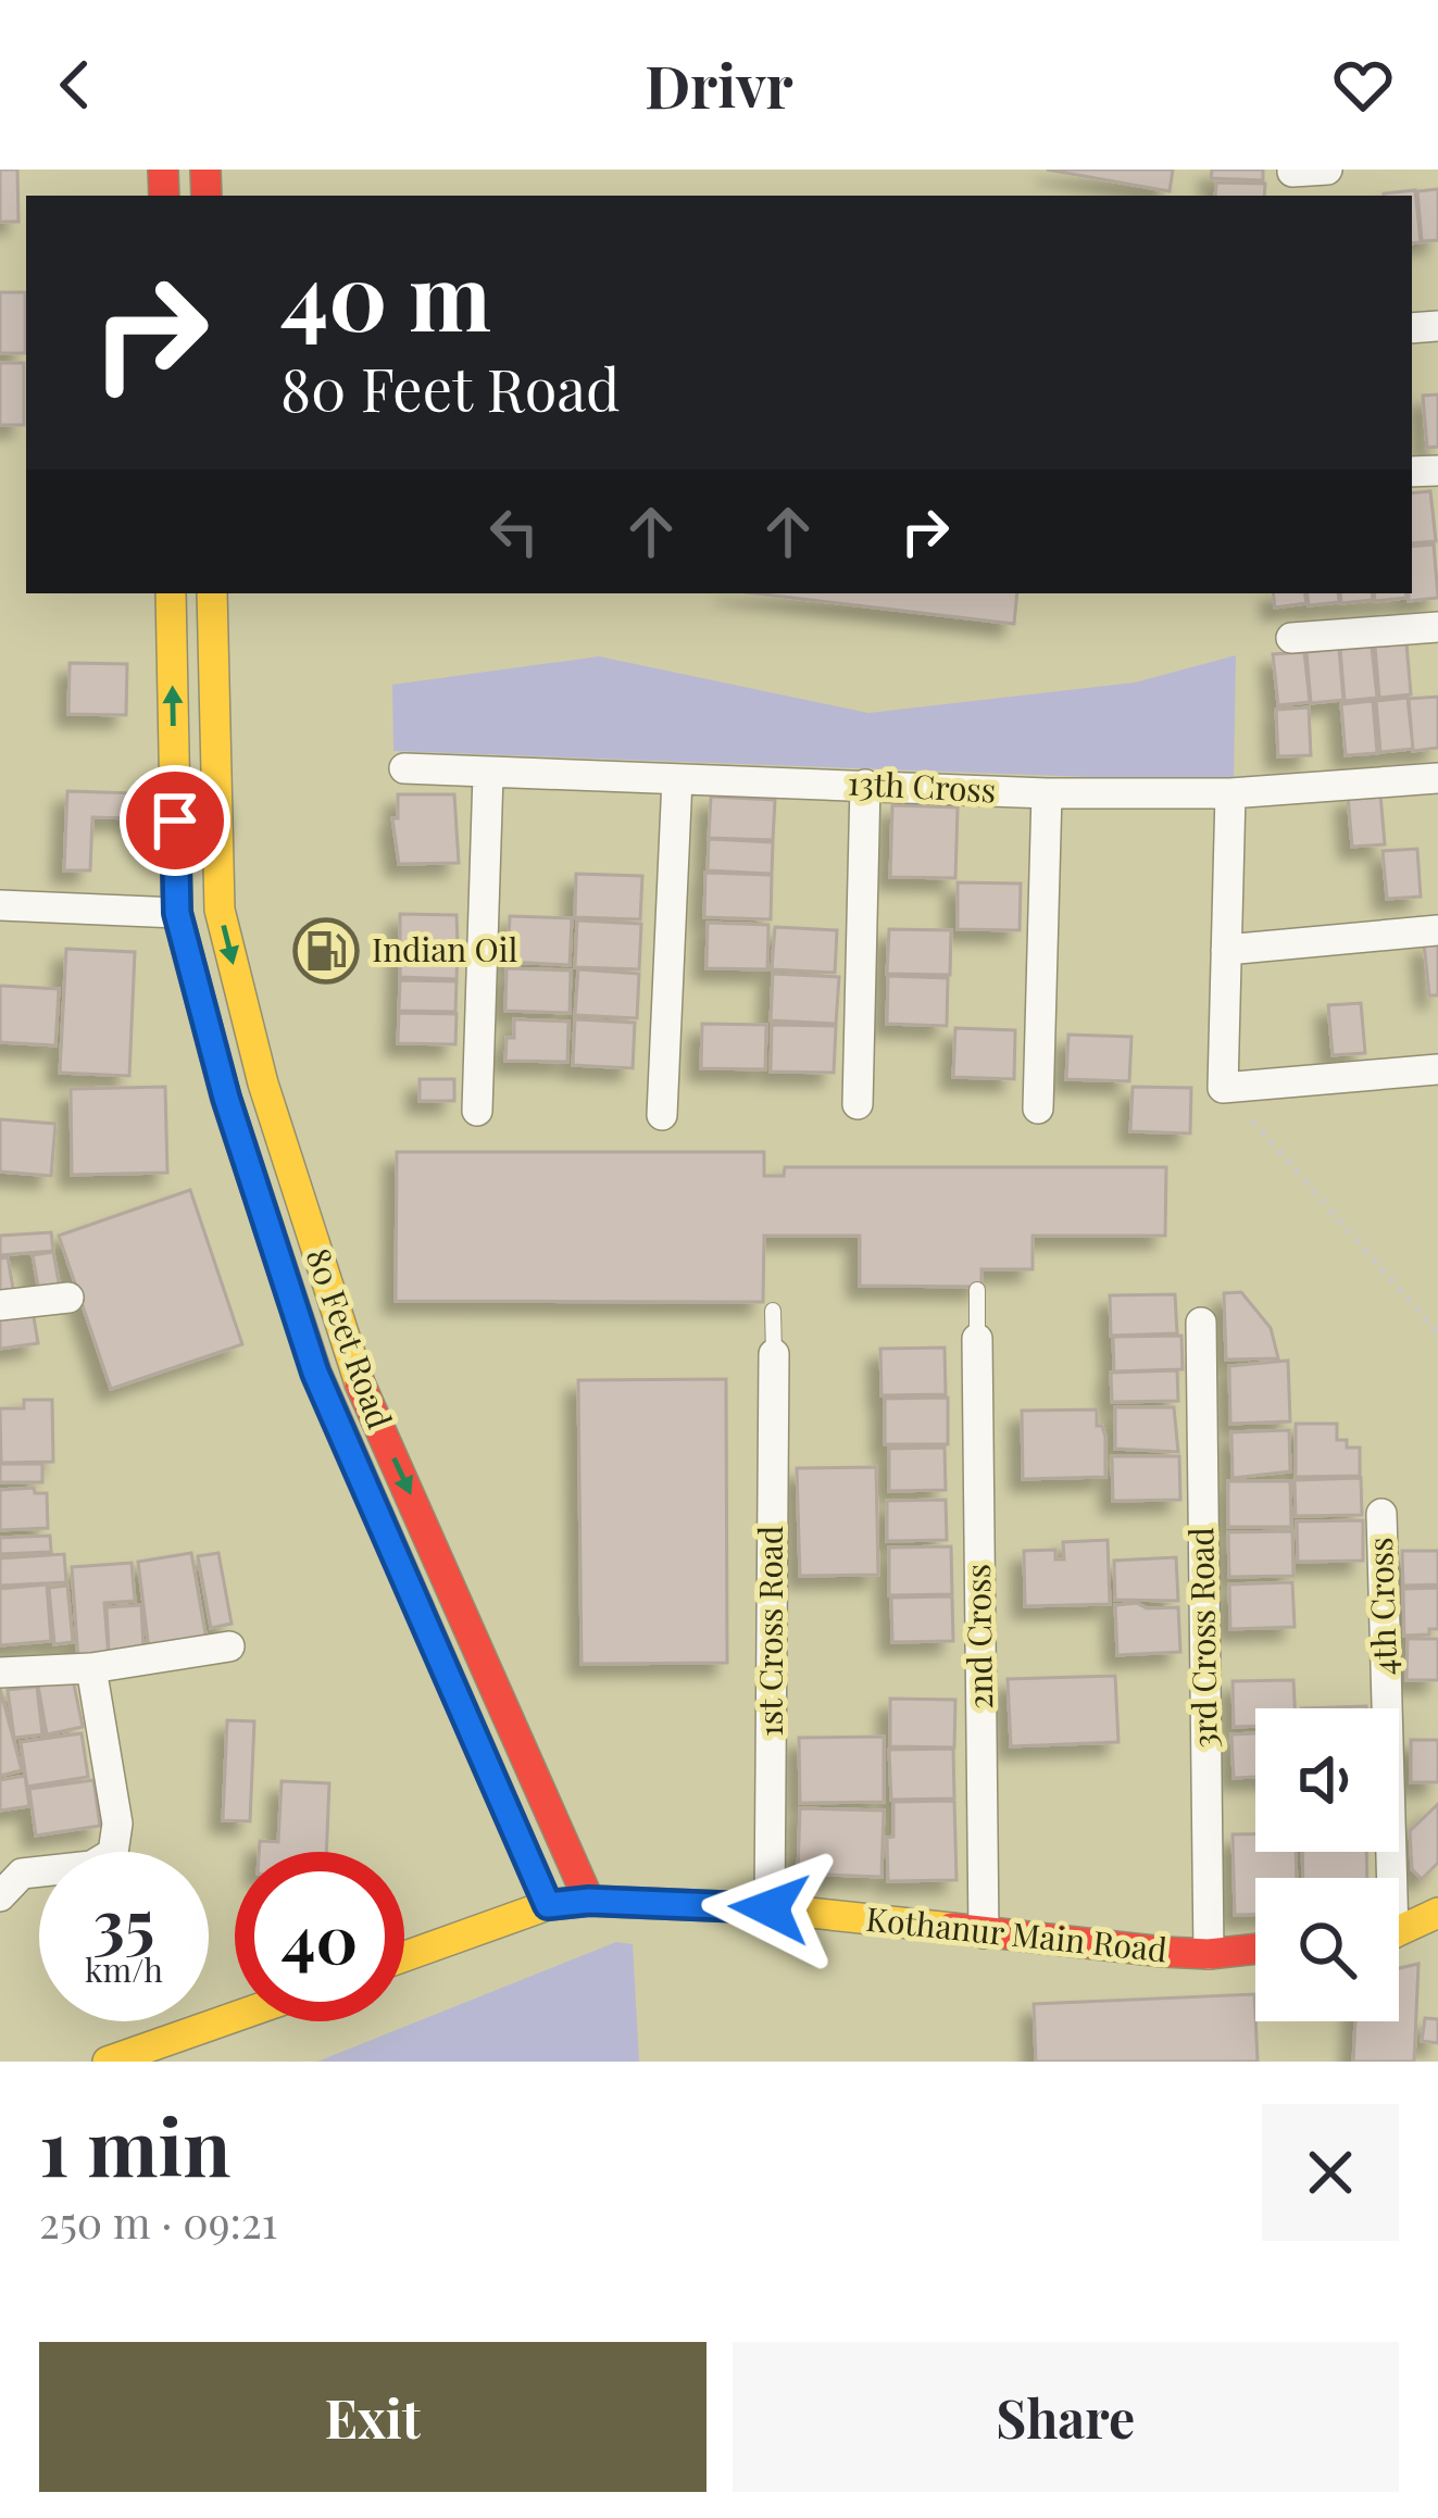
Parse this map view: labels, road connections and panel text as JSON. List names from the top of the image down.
{
  "streets": {
    "main road": ["80 Feet Road", "Kothanur Main Road"],
    "street": [
      "13th Cross",
      "4th Cross",
      "1st Cross Road",
      "2nd Cross",
      "3rd Cross Road"
    ]
  },
  "crossings": [
    ["80 Feet Road", "Kothanur Main Road"],
    ["1st Cross Road", "Kothanur Main Road"],
    ["2nd Cross", "Kothanur Main Road"],
    ["3rd Cross Road", "Kothanur Main Road"]
  ],
  "places": {
    "fuel station": ["Indian Oil"]
  },
  "page": {
    "header": "Drivr",
    "turn": ["40 m", "80 Feet Road"],
    "speed": "35 km/h",
    "limit": "40",
    "heading": ["1 min", "250 m · 09:21"],
    "buttons": ["Exit", "Share"]
  }
}
